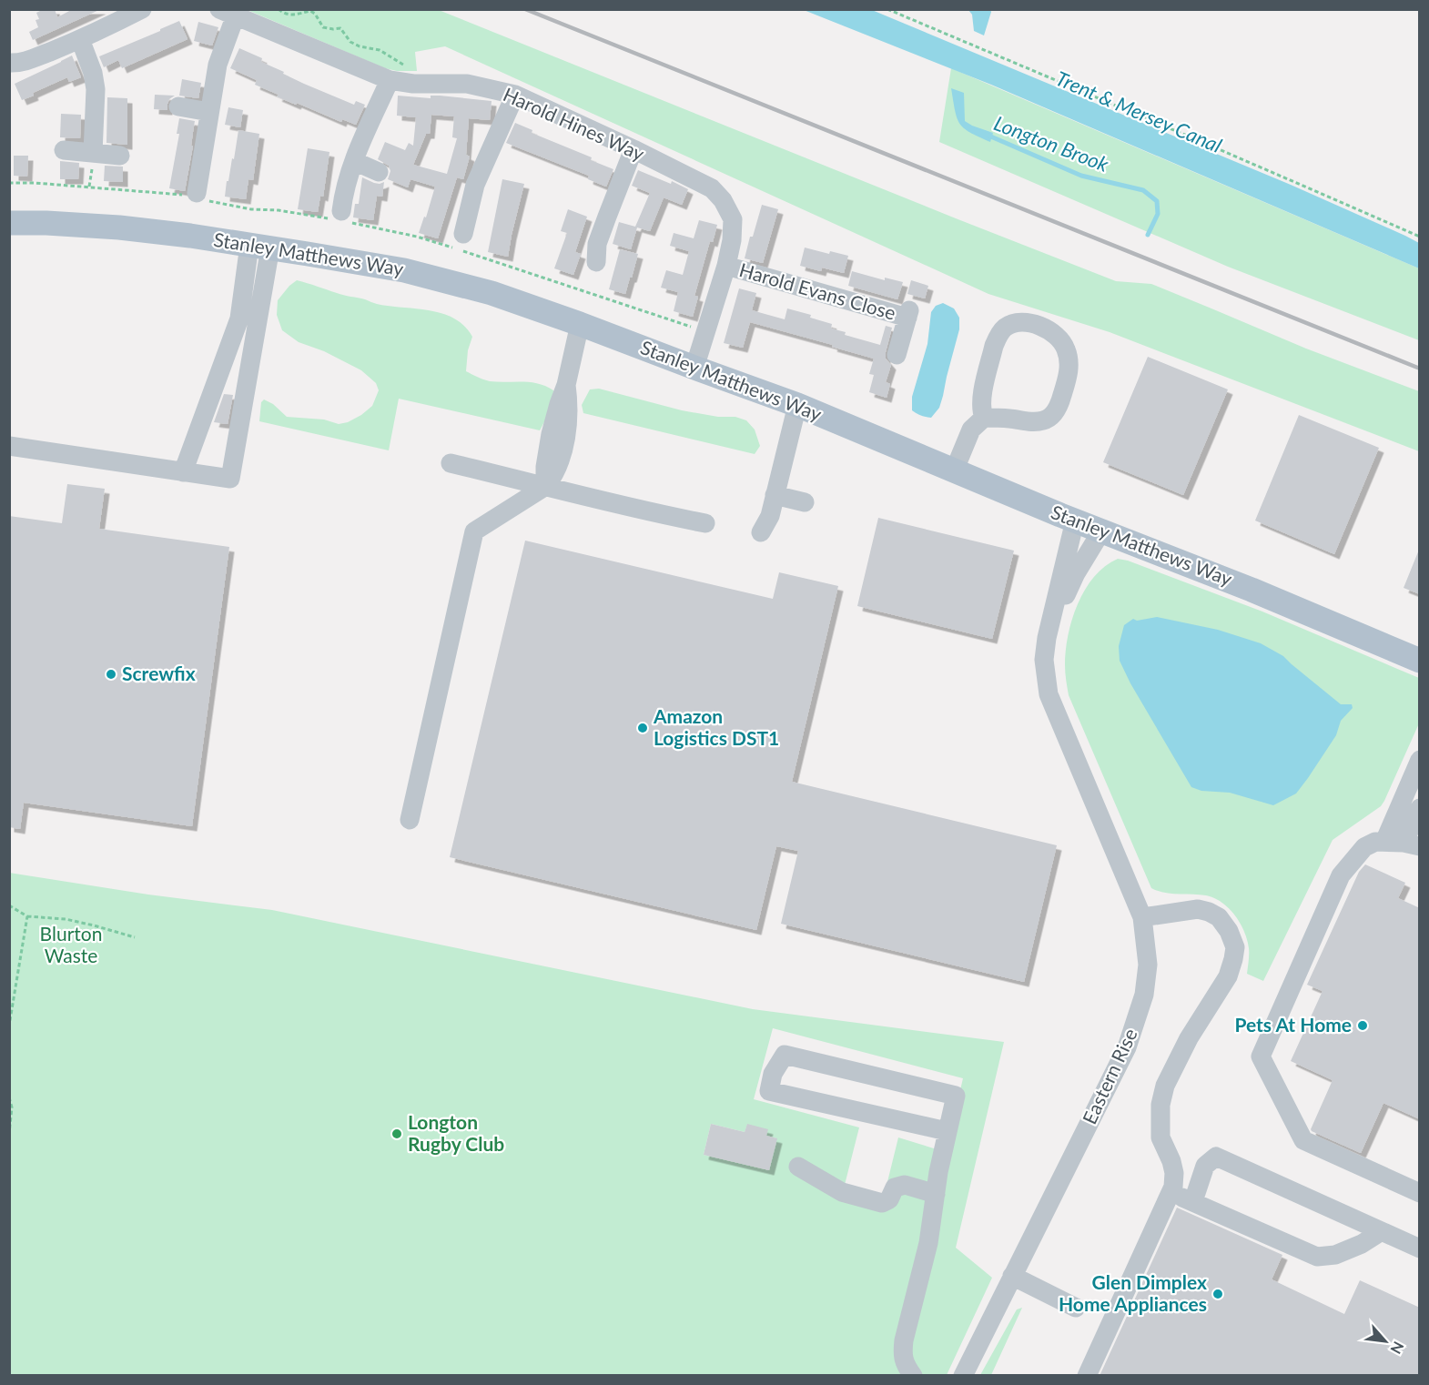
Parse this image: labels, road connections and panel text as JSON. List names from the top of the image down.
{
  "streets": {
    "main road": ["Stanley Matthews Way"],
    "street": ["Harold Hines Way", "Harold Evans Close", "Eastern Rise"]
  },
  "crossings": [
    ["Harold Hines Way", "Stanley Matthews Way"],
    ["Harold Hines Way", "Harold Evans Close"],
    ["Stanley Matthews Way", "Eastern Rise"]
  ],
  "water": ["Trent & Mersey Canal", "Longton Brook"],
  "parks": ["Blurton Waste"],
  "places": [
    "Screwfix",
    "Amazon Logistics DST1",
    "Pets At Home",
    "Longton Rugby Club",
    "Glen Dimplex Home Appliances"
  ],
  "north": "bottom right"
}
